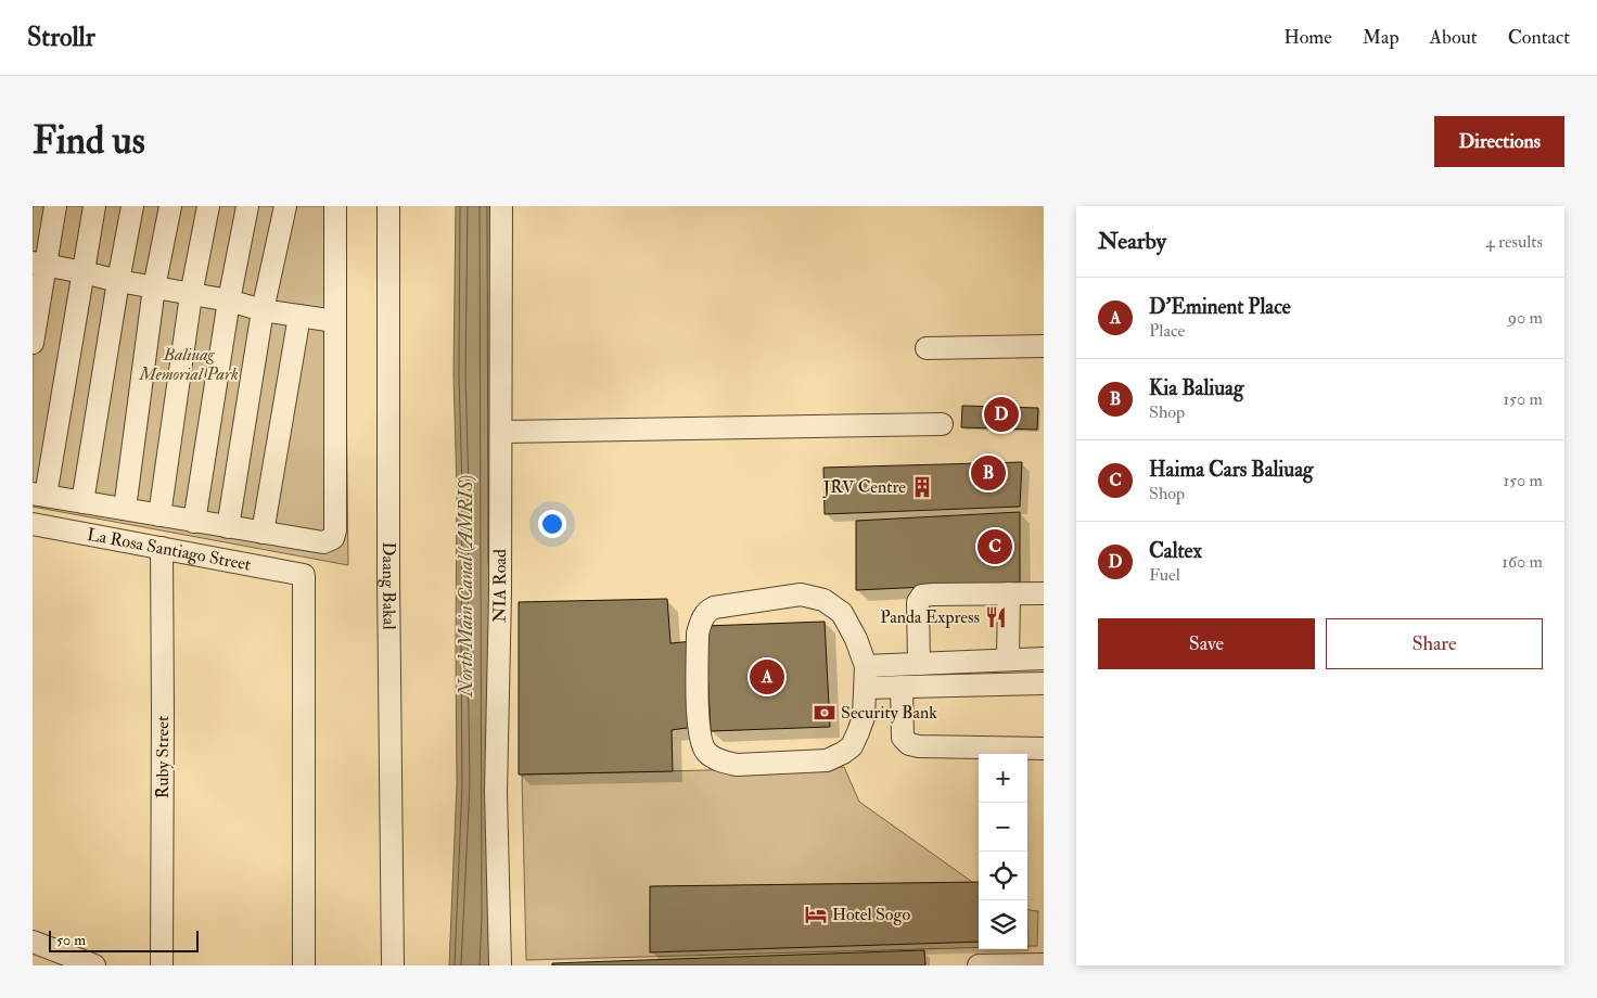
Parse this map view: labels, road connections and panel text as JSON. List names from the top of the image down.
{
  "streets": {
    "street": [
      "La Rosa Santiago Street",
      "Daang Bakal",
      "NIA Road",
      "Ruby Street"
    ]
  },
  "crossings": [
    ["La Rosa Santiago Street", "Ruby Street"]
  ],
  "water": ["North Main Canal (AMRIS)"],
  "parks": ["Baliuag Memorial Park"],
  "places": {
    "building": ["JRV Centre"],
    "restaurant": ["Panda Express"],
    "bank": ["Security Bank"],
    "hotel": ["Hotel Sogo"]
  },
  "scale_bar": "50 m",
  "page": {
    "header": "Strollr",
    "nav": [
      "Home",
      "Map",
      "About",
      "Contact"
    ],
    "buttons": [
      "Directions",
      ["Save", "Share"]
    ],
    "title": "Find us",
    "heading": ["Nearby", "4 results"],
    "list": [
      {
        "mark": "A",
        "name": "D'Eminent Place",
        "note": "Place",
        "value": "90 m"
      },
      {
        "mark": "B",
        "name": "Kia Baliuag",
        "note": "Shop",
        "value": "150 m"
      },
      {
        "mark": "C",
        "name": "Haima Cars Baliuag",
        "note": "Shop",
        "value": "150 m"
      },
      {
        "mark": "D",
        "name": "Caltex",
        "note": "Fuel",
        "value": "160 m"
      }
    ],
    "pins": [
      "D",
      "B",
      "C",
      "A"
    ],
    "map_buttons": ["+", "−"],
    "scale": "50 m"
  }
}
